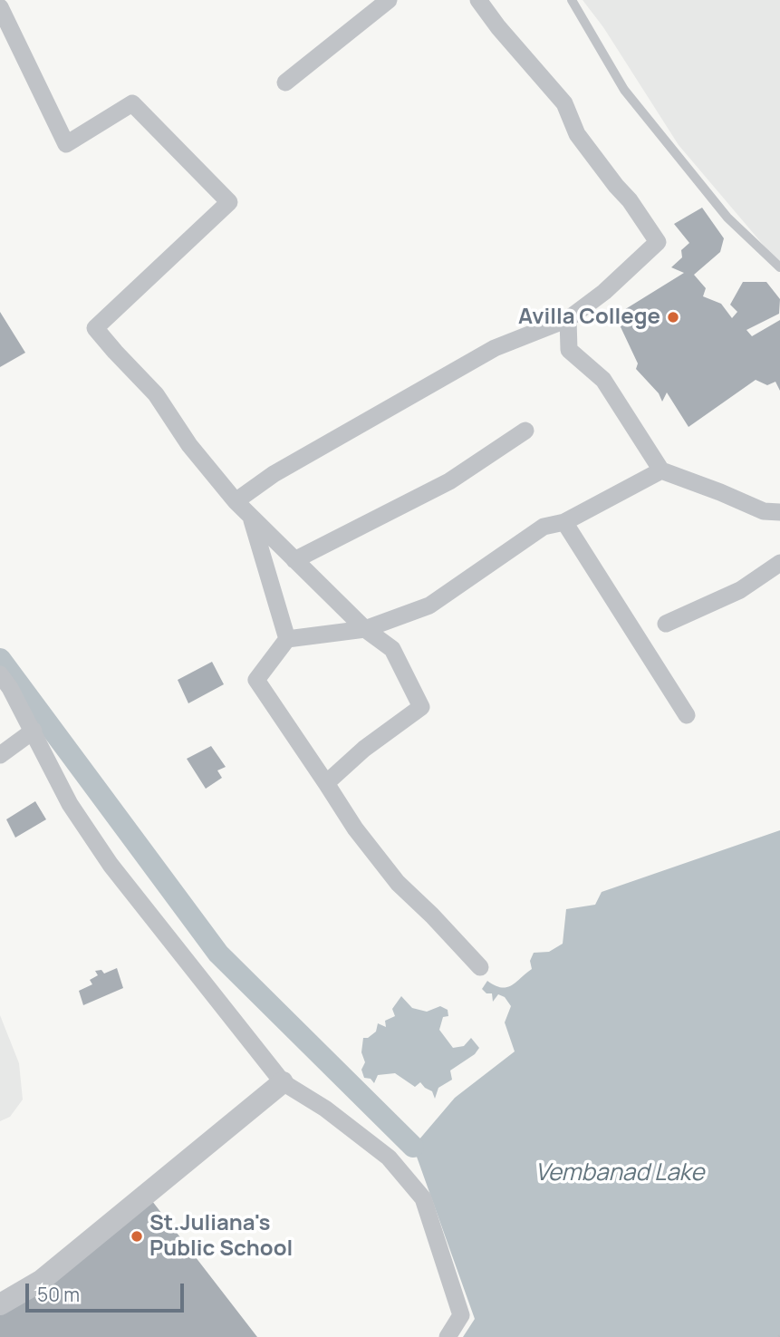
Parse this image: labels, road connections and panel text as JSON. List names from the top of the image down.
{
  "water": ["Vembanad Lake"],
  "places": ["Avilla College", "St.Juliana's Public School"],
  "scale_bar": "50 m"
}
